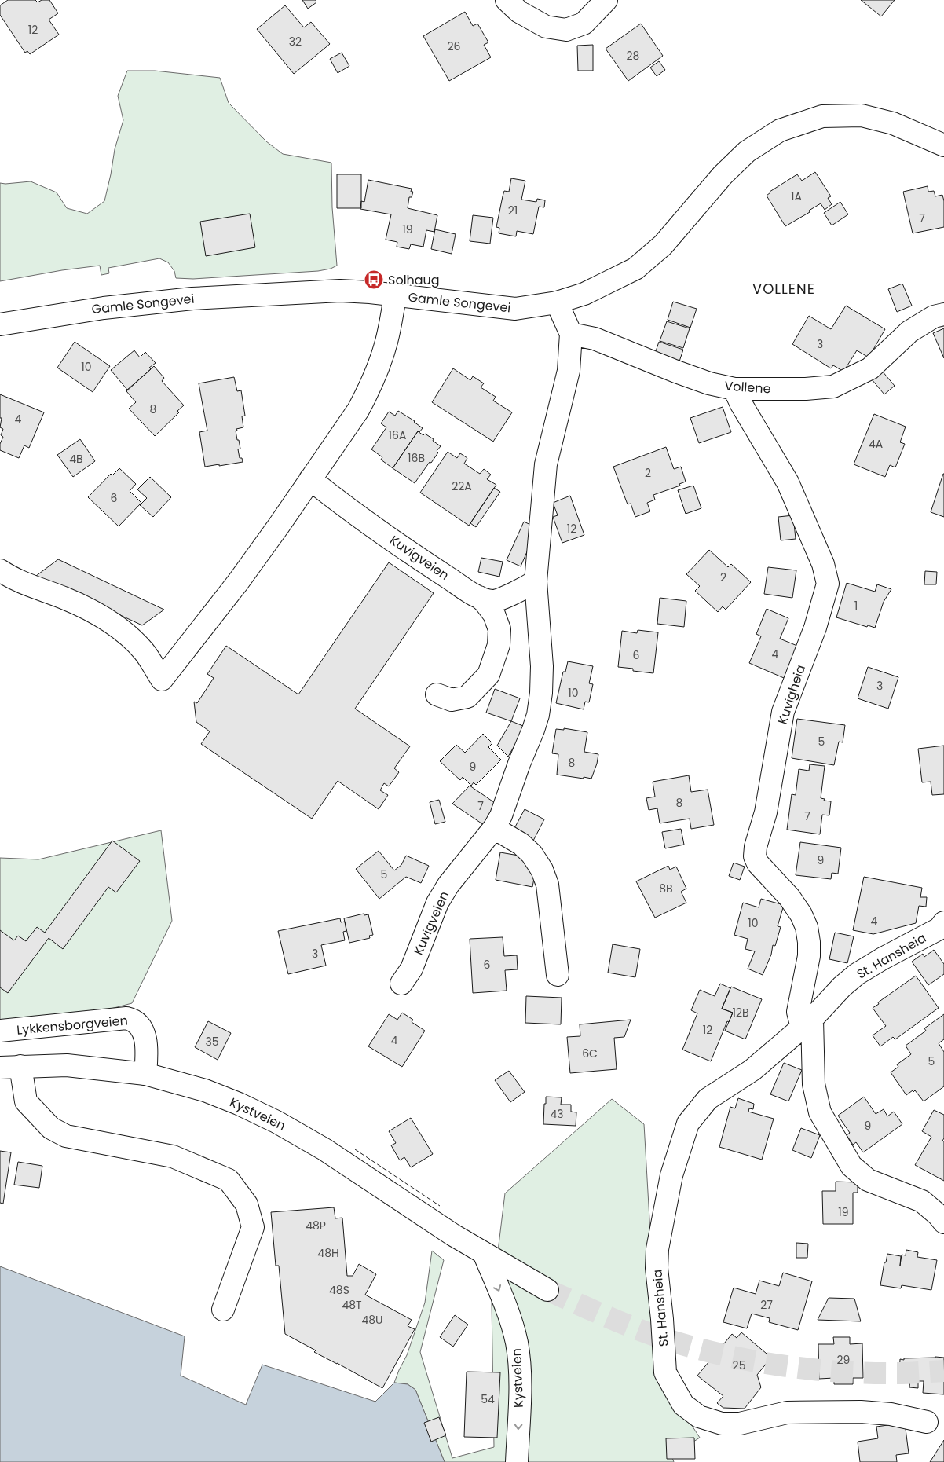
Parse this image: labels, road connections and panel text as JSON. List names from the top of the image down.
{
  "streets": {
    "street": [
      "Gamle Songevei",
      "Vollene",
      "Kuvigveien",
      "Kuvigheia",
      "St. Hansheia",
      "Lykkensborgveien",
      "Kystveien"
    ]
  },
  "crossings": [
    ["Vollene", "Kuvigveien"],
    ["Vollene", "Kuvigheia"],
    ["Kuvigheia", "St. Hansheia"],
    ["Lykkensborgveien", "Kystveien"]
  ],
  "districts": ["VOLLENE"],
  "places": {
    "bus stop": ["Solhaug"]
  },
  "house_numbers": [
    "12",
    "32",
    "26",
    "28",
    "1A",
    "21",
    "7",
    "19",
    "3",
    "10",
    "8",
    "4",
    "16A",
    "4A",
    "16B",
    "4B",
    "2",
    "22A",
    "6",
    "12",
    "2",
    "1",
    "4",
    "6",
    "3",
    "10",
    "5",
    "8",
    "9",
    "8",
    "7",
    "7",
    "9",
    "5",
    "8B",
    "4",
    "10",
    "3",
    "6",
    "12B",
    "12",
    "4",
    "35",
    "6C",
    "5",
    "43",
    "9",
    "19",
    "48P",
    "48H",
    "48S",
    "48T",
    "27",
    "48U",
    "29",
    "25",
    "54"
  ]
}
